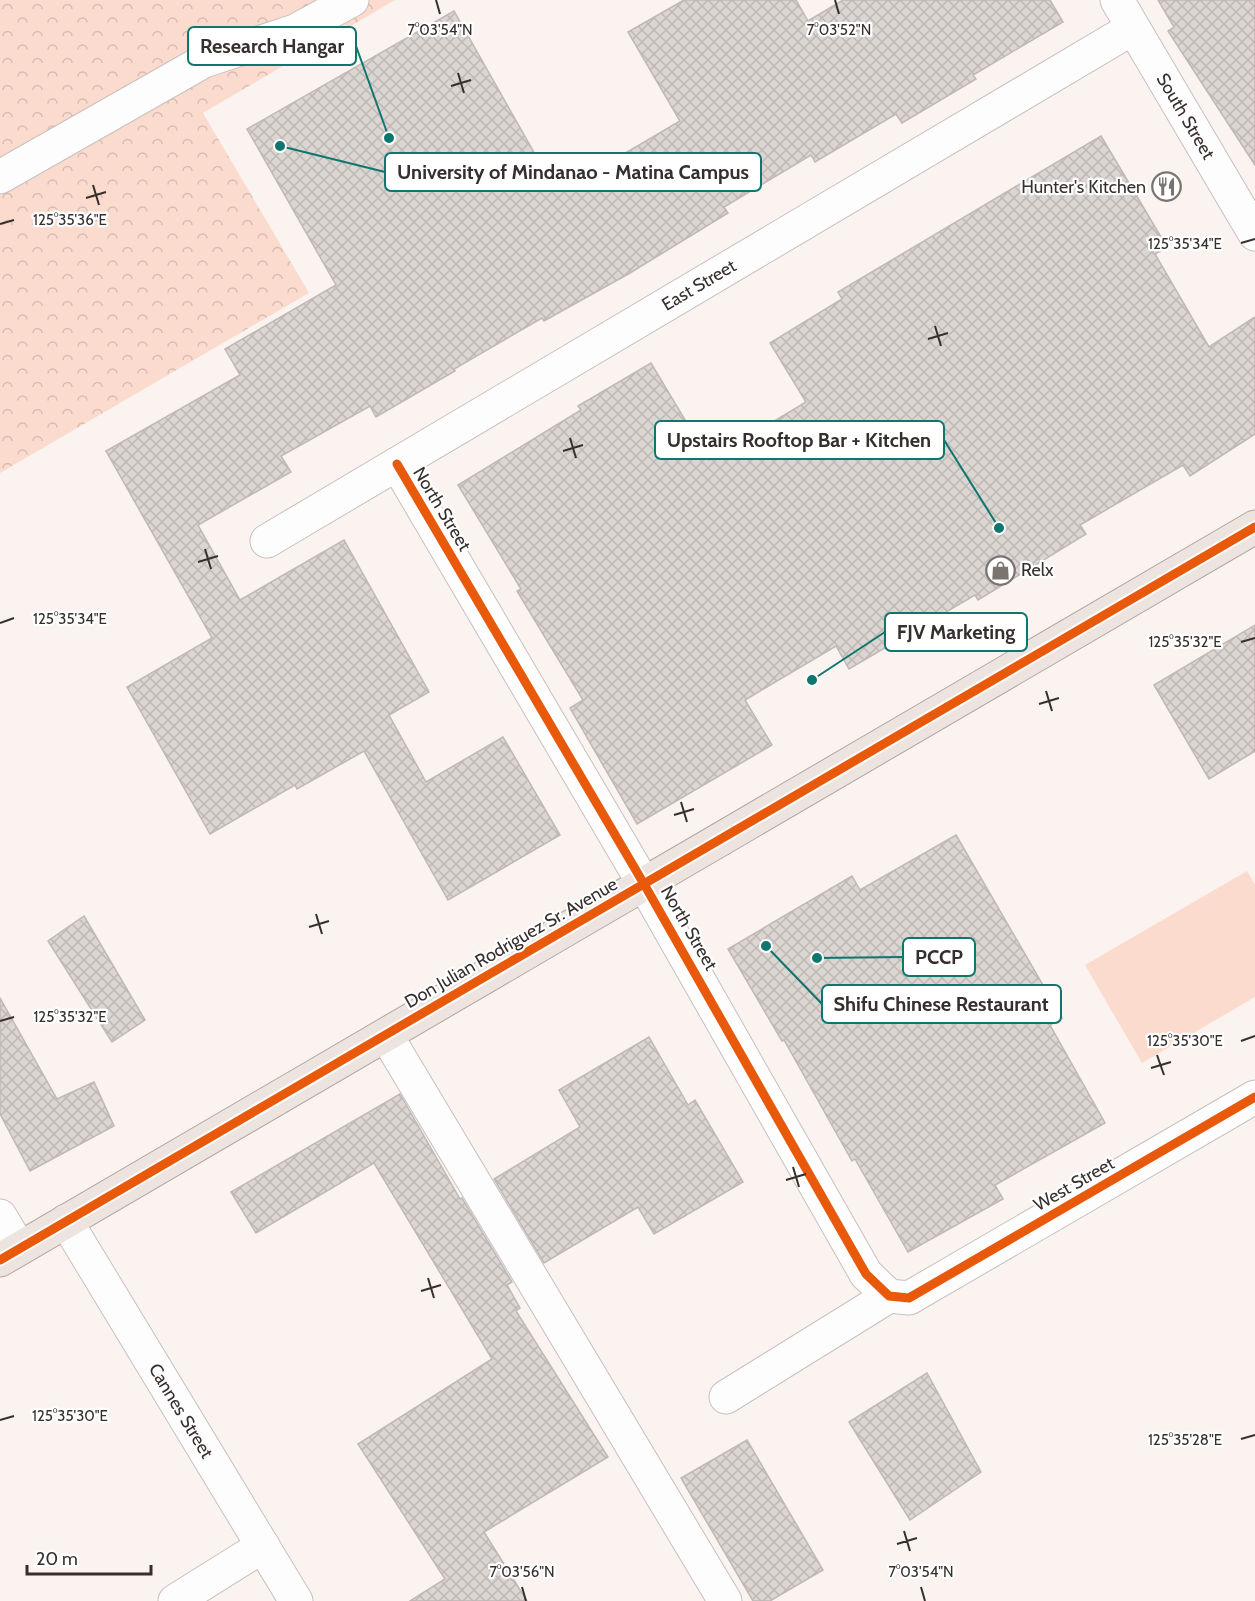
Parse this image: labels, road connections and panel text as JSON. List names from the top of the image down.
{
  "streets": {
    "main road": ["Don Julian Rodriguez Sr. Avenue"],
    "street": [
      "South Street",
      "East Street",
      "North Street",
      "West Street",
      "Cannes Street"
    ]
  },
  "crossings": [
    ["South Street", "East Street"],
    ["East Street", "North Street"],
    ["North Street", "Don Julian Rodriguez Sr. Avenue"],
    ["North Street", "West Street"],
    ["Don Julian Rodriguez Sr. Avenue", "Cannes Street"]
  ],
  "places": {
    "other": [
      "Research Hangar",
      "University of Mindanao - Matina Campus",
      "Upstairs Rooftop Bar + Kitchen",
      "FJV Marketing",
      "Shifu Chinese Restaurant",
      "PCCP"
    ],
    "restaurant": ["Hunter's Kitchen"],
    "shop": ["Relx"]
  },
  "scale_bar": "20 m",
  "coordinates": [
    "7°03'54\"N",
    "7°03'52\"N",
    "125°35'36\"E",
    "125°35'34\"E",
    "125°35'32\"E",
    "125°35'30\"E",
    "125°35'28\"E",
    "7°03'56\"N"
  ]
}
